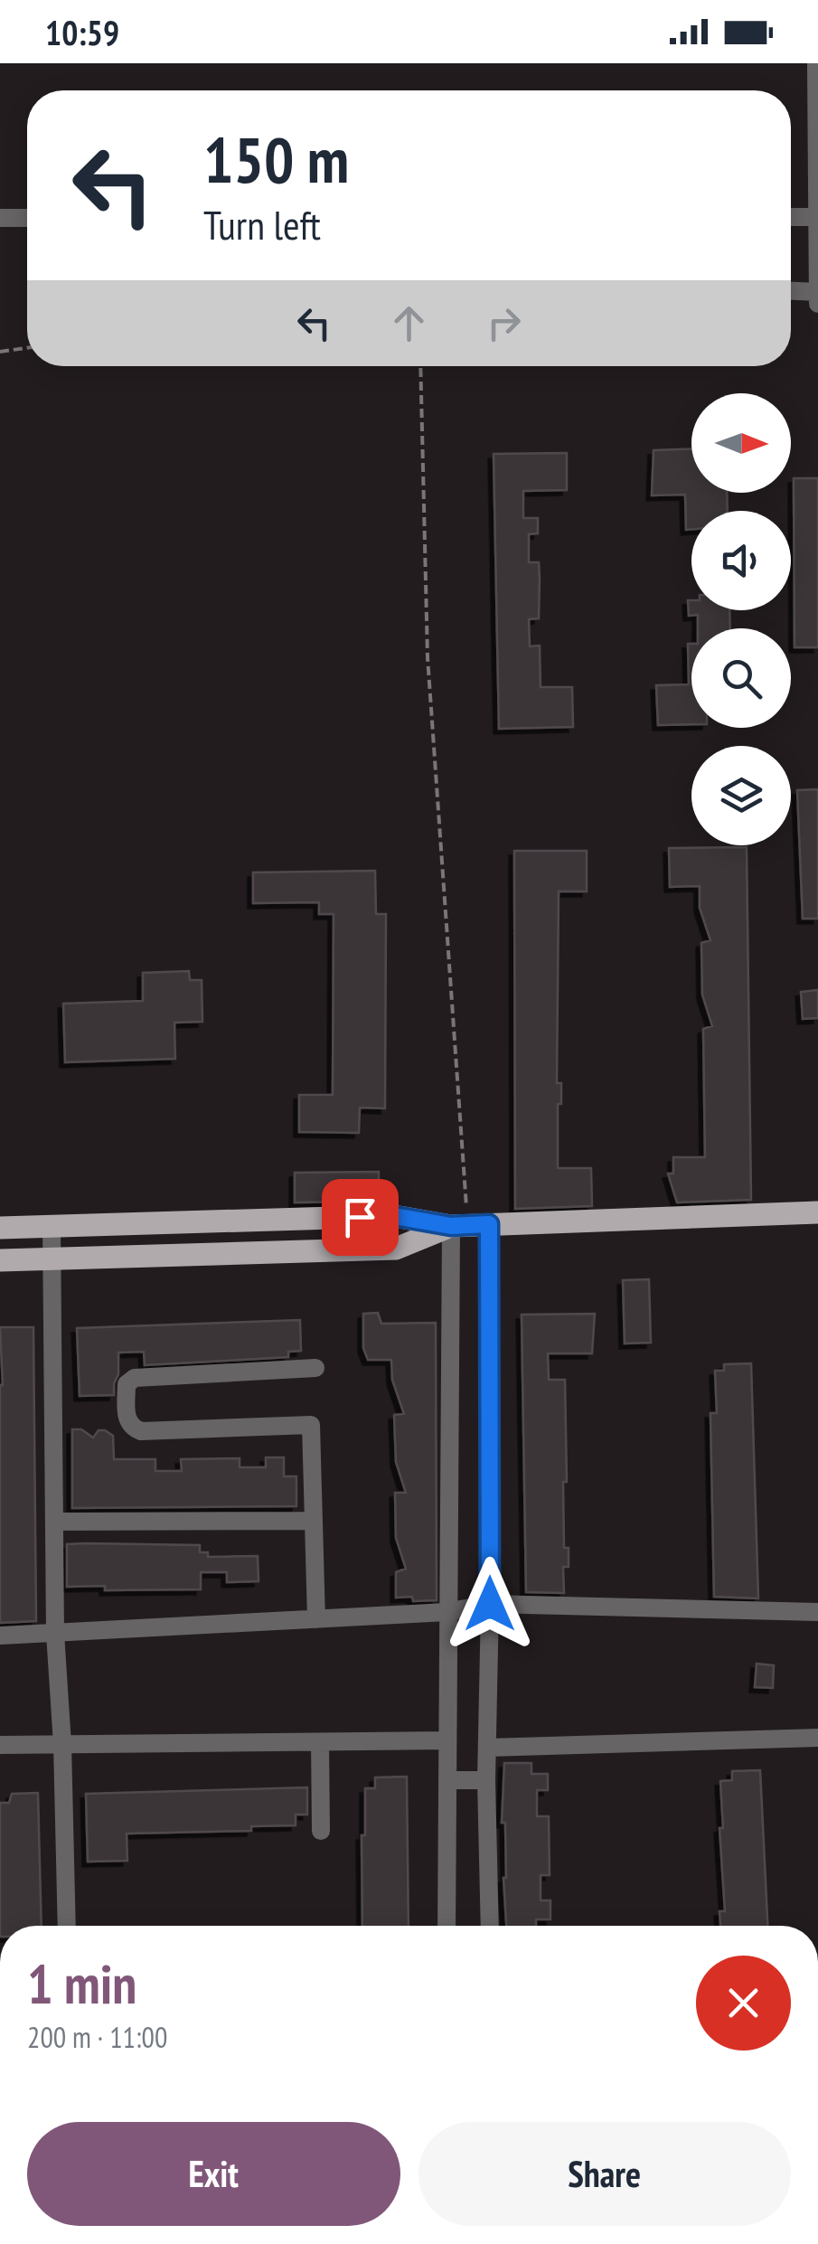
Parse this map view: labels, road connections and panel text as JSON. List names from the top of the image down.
{
  "north": "right",
  "page": {
    "status": "10:59",
    "turn": ["150 m", "Turn left"],
    "heading": ["1 min", "200 m · 11:00"],
    "buttons": ["Exit", "Share"]
  }
}
